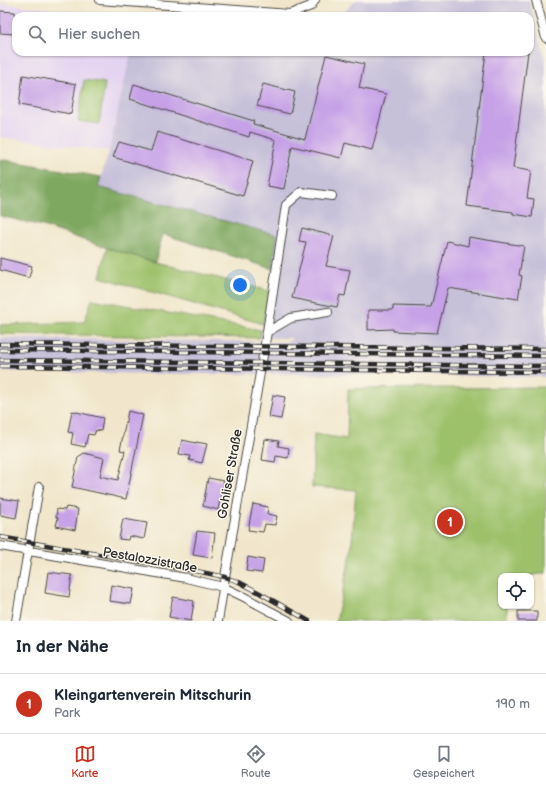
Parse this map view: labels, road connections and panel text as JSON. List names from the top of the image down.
{
  "streets": {
    "street": ["Gohliser Straße", "Pestalozzistraße"]
  },
  "crossings": [
    ["Gohliser Straße", "Pestalozzistraße"]
  ],
  "page": {
    "search": "Hier suchen",
    "pins": "1",
    "heading": "In der Nähe",
    "list": [
      {
        "mark": "1",
        "name": "Kleingartenverein Mitschurin",
        "note": "Park",
        "value": "190 m"
      }
    ],
    "nav": ["Karte", "Route", "Gespeichert"]
  }
}
